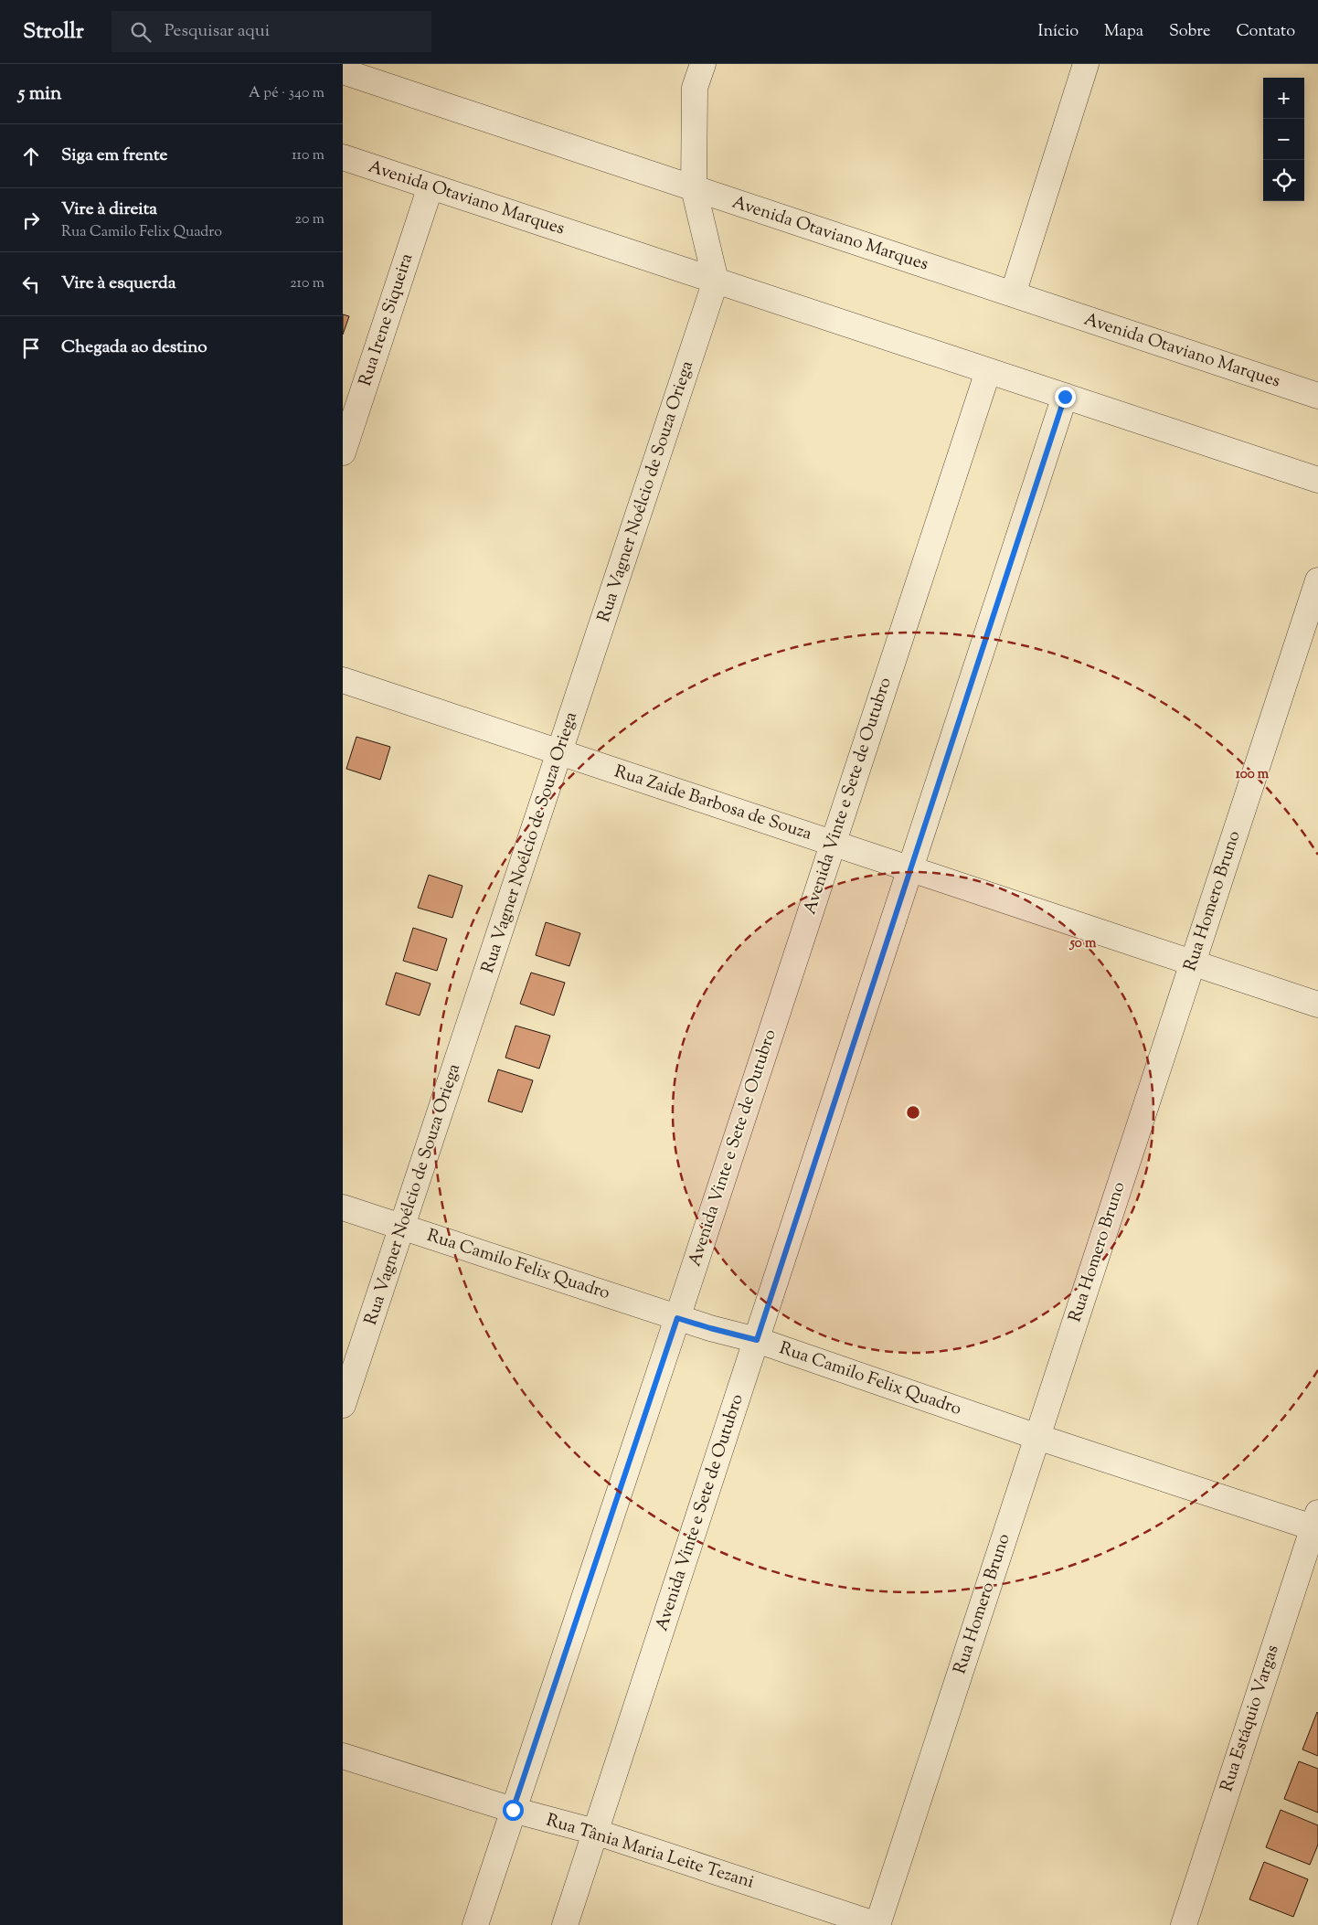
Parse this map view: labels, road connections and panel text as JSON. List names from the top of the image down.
{
  "streets": {
    "street": [
      "Avenida Otaviano Marques",
      "Rua Irene Siqueira",
      "Rua Vagner Noélcio de Souza Oriega",
      "Avenida Vinte e Sete de Outubro",
      "Rua Zaide Barbosa de Souza",
      "Rua Homero Bruno",
      "Rua Camilo Felix Quadro",
      "Rua Estáquio Vargas",
      "Rua Tânia Maria Leite Tezani"
    ]
  },
  "crossings": [
    ["Avenida Otaviano Marques", "Rua Irene Siqueira"],
    ["Avenida Otaviano Marques", "Rua Vagner Noélcio de Souza Oriega"],
    ["Avenida Otaviano Marques", "Avenida Vinte e Sete de Outubro"],
    ["Rua Vagner Noélcio de Souza Oriega", "Rua Zaide Barbosa de Souza"],
    ["Rua Vagner Noélcio de Souza Oriega", "Rua Camilo Felix Quadro"],
    ["Avenida Vinte e Sete de Outubro", "Rua Zaide Barbosa de Souza"],
    ["Avenida Vinte e Sete de Outubro", "Rua Camilo Felix Quadro"],
    ["Avenida Vinte e Sete de Outubro", "Rua Tânia Maria Leite Tezani"],
    ["Rua Zaide Barbosa de Souza", "Rua Homero Bruno"],
    ["Rua Homero Bruno", "Rua Camilo Felix Quadro"],
    ["Rua Homero Bruno", "Rua Tânia Maria Leite Tezani"],
    ["Rua Camilo Felix Quadro", "Rua Estáquio Vargas"]
  ],
  "page": {
    "header": "Strollr",
    "search": "Pesquisar aqui",
    "nav": [
      "Início",
      "Mapa",
      "Sobre",
      "Contato"
    ],
    "heading": ["5 min", "A pé · 340 m"],
    "map_buttons": ["+", "−"],
    "list": [
      ["Siga em frente", "110 m"],
      ["Vire à direita", "Rua Camilo Felix Quadro", "20 m"],
      ["Vire à esquerda", "210 m"],
      "Chegada ao destino"
    ]
  },
  "rings": ["100 m", "50 m"]
}
